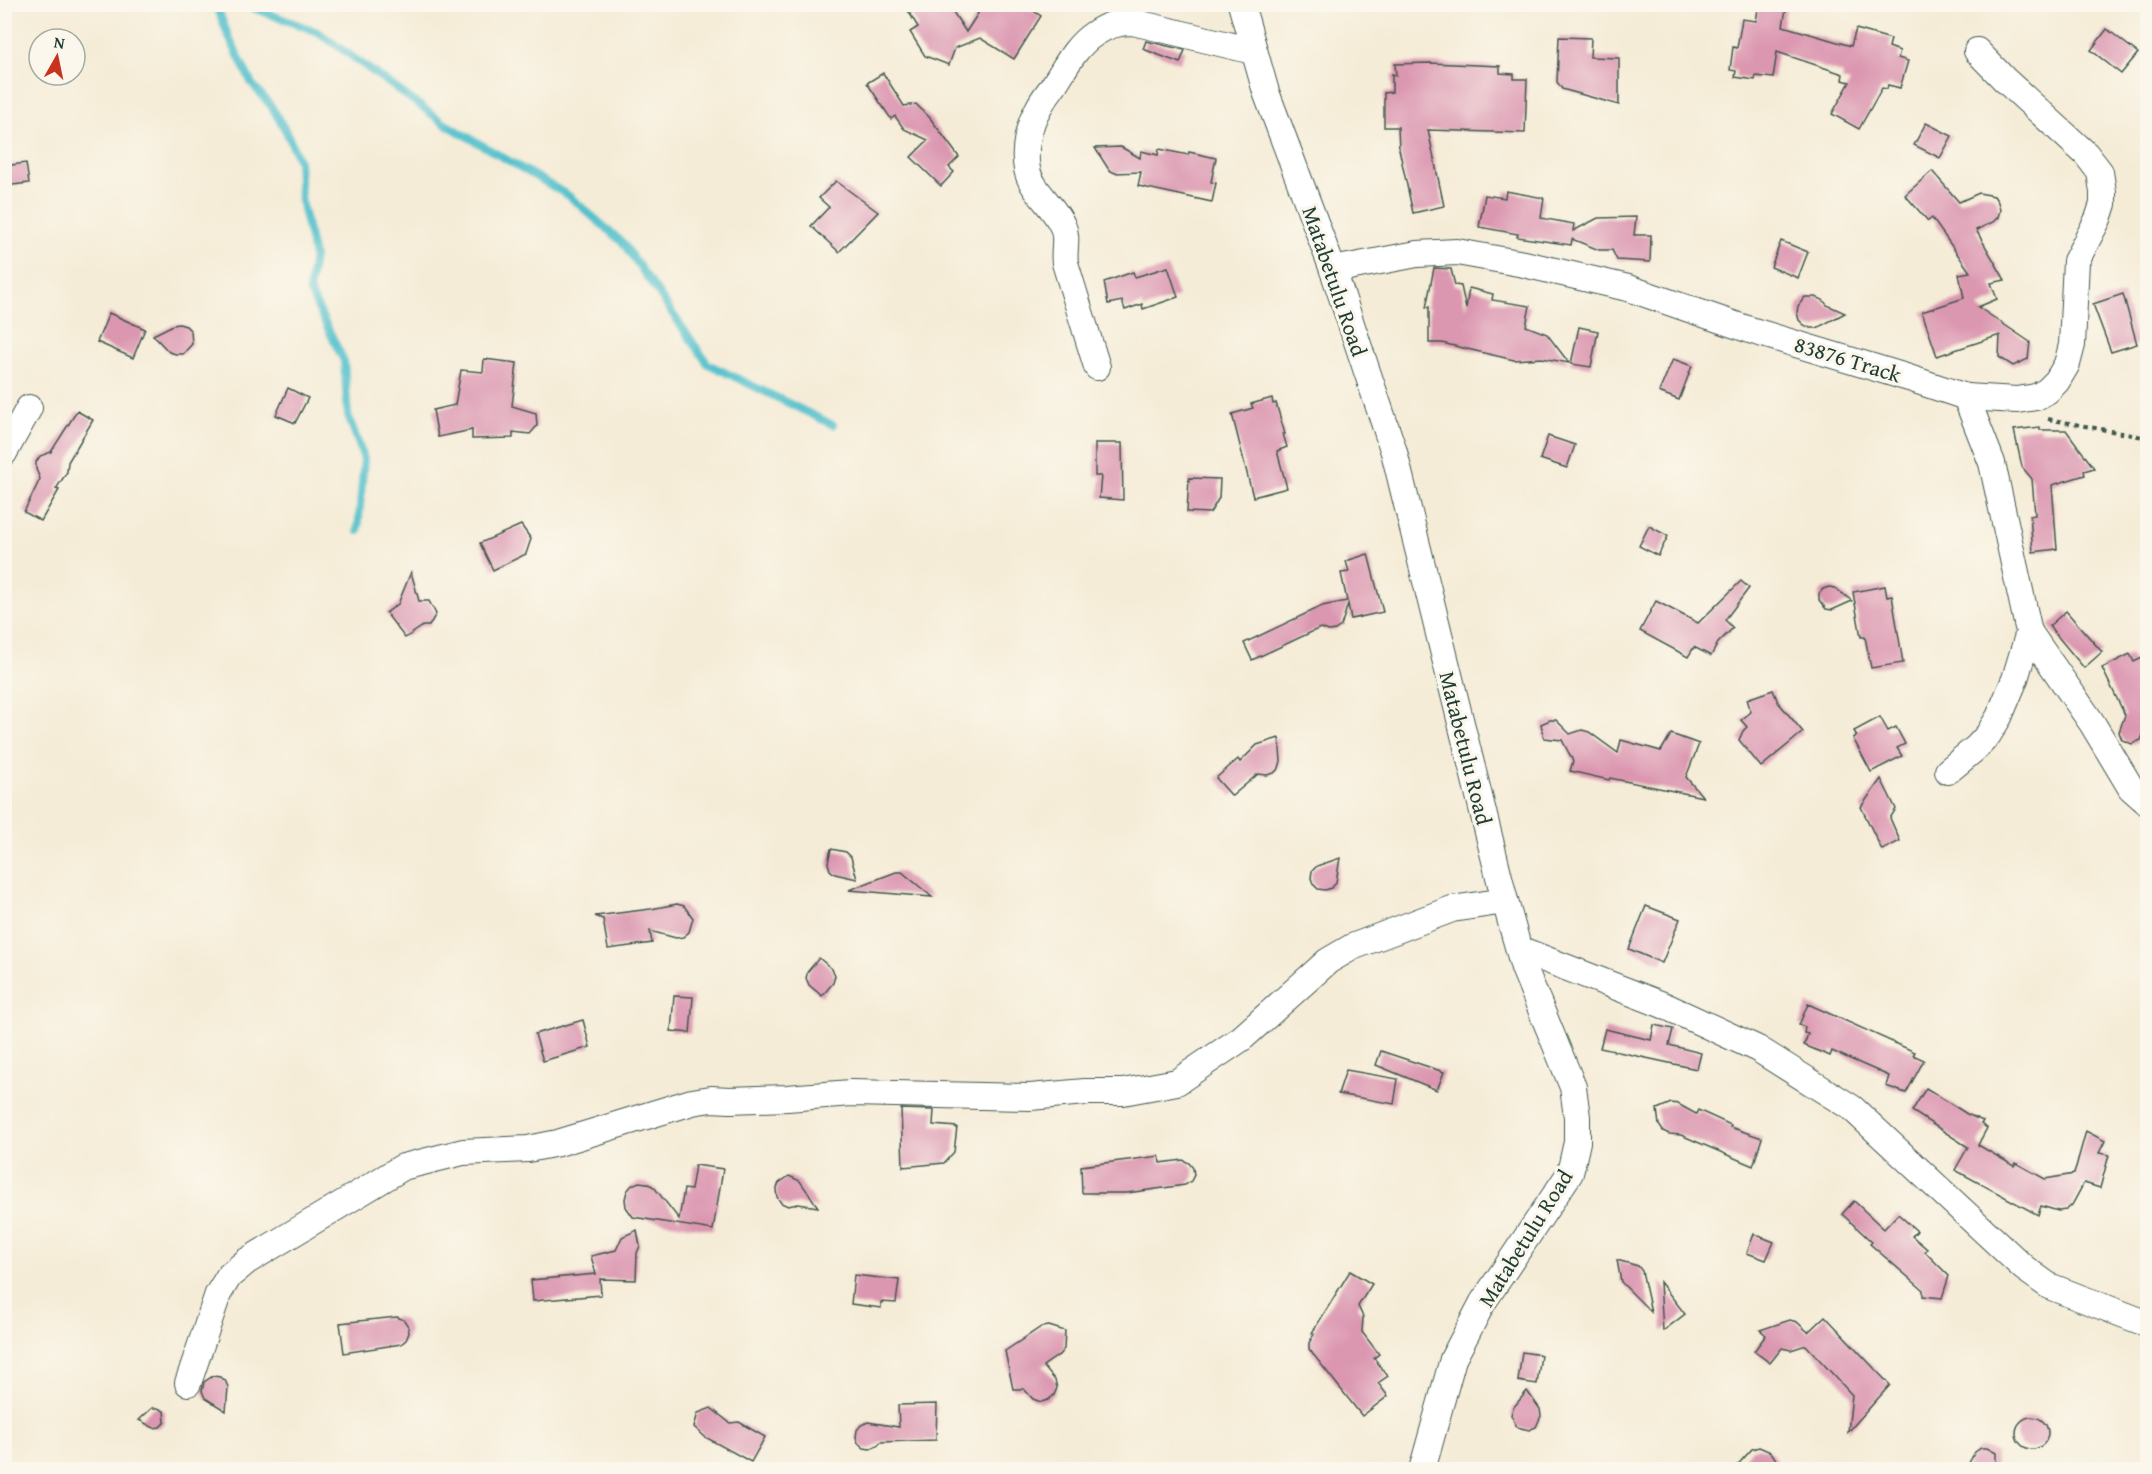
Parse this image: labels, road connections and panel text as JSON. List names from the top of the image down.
{
  "streets": {
    "street": ["Matabetulu Road", "83876 Track"]
  },
  "crossings": [
    ["Matabetulu Road", "83876 Track"]
  ],
  "north": "top"
}
